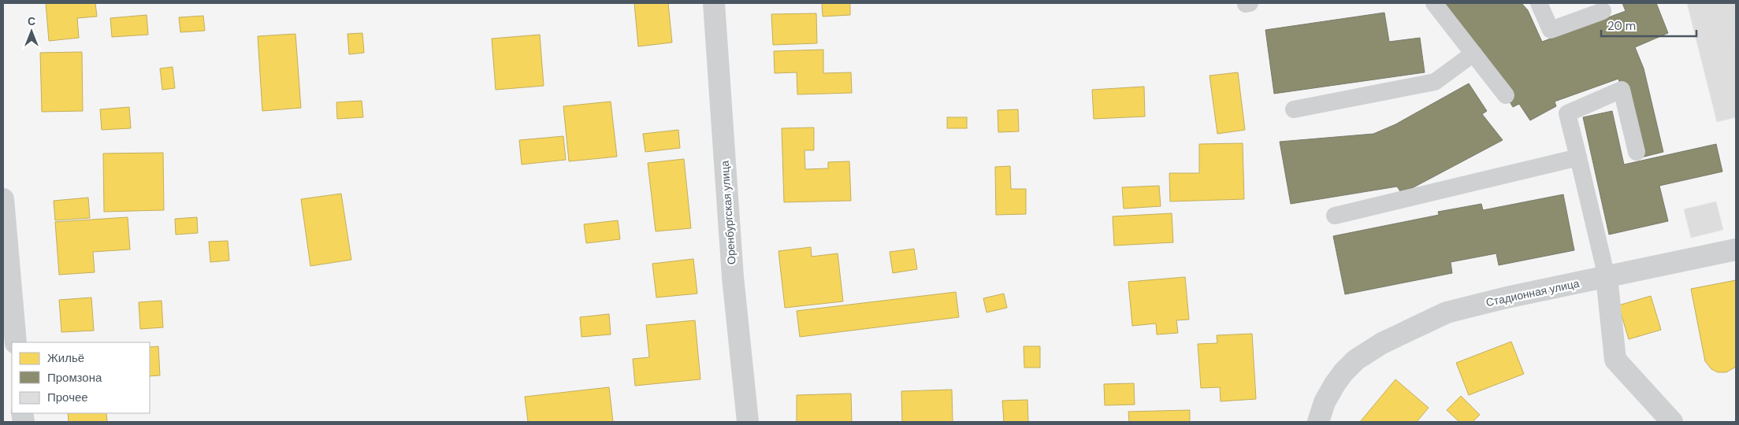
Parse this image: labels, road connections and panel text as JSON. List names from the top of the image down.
{
  "streets": {
    "street": ["Оренбургская улица", "Стадионная улица"]
  },
  "legend": ["Жильё", "Промзона", "Прочее"],
  "scale_bar": "20 m",
  "north": "top"
}
